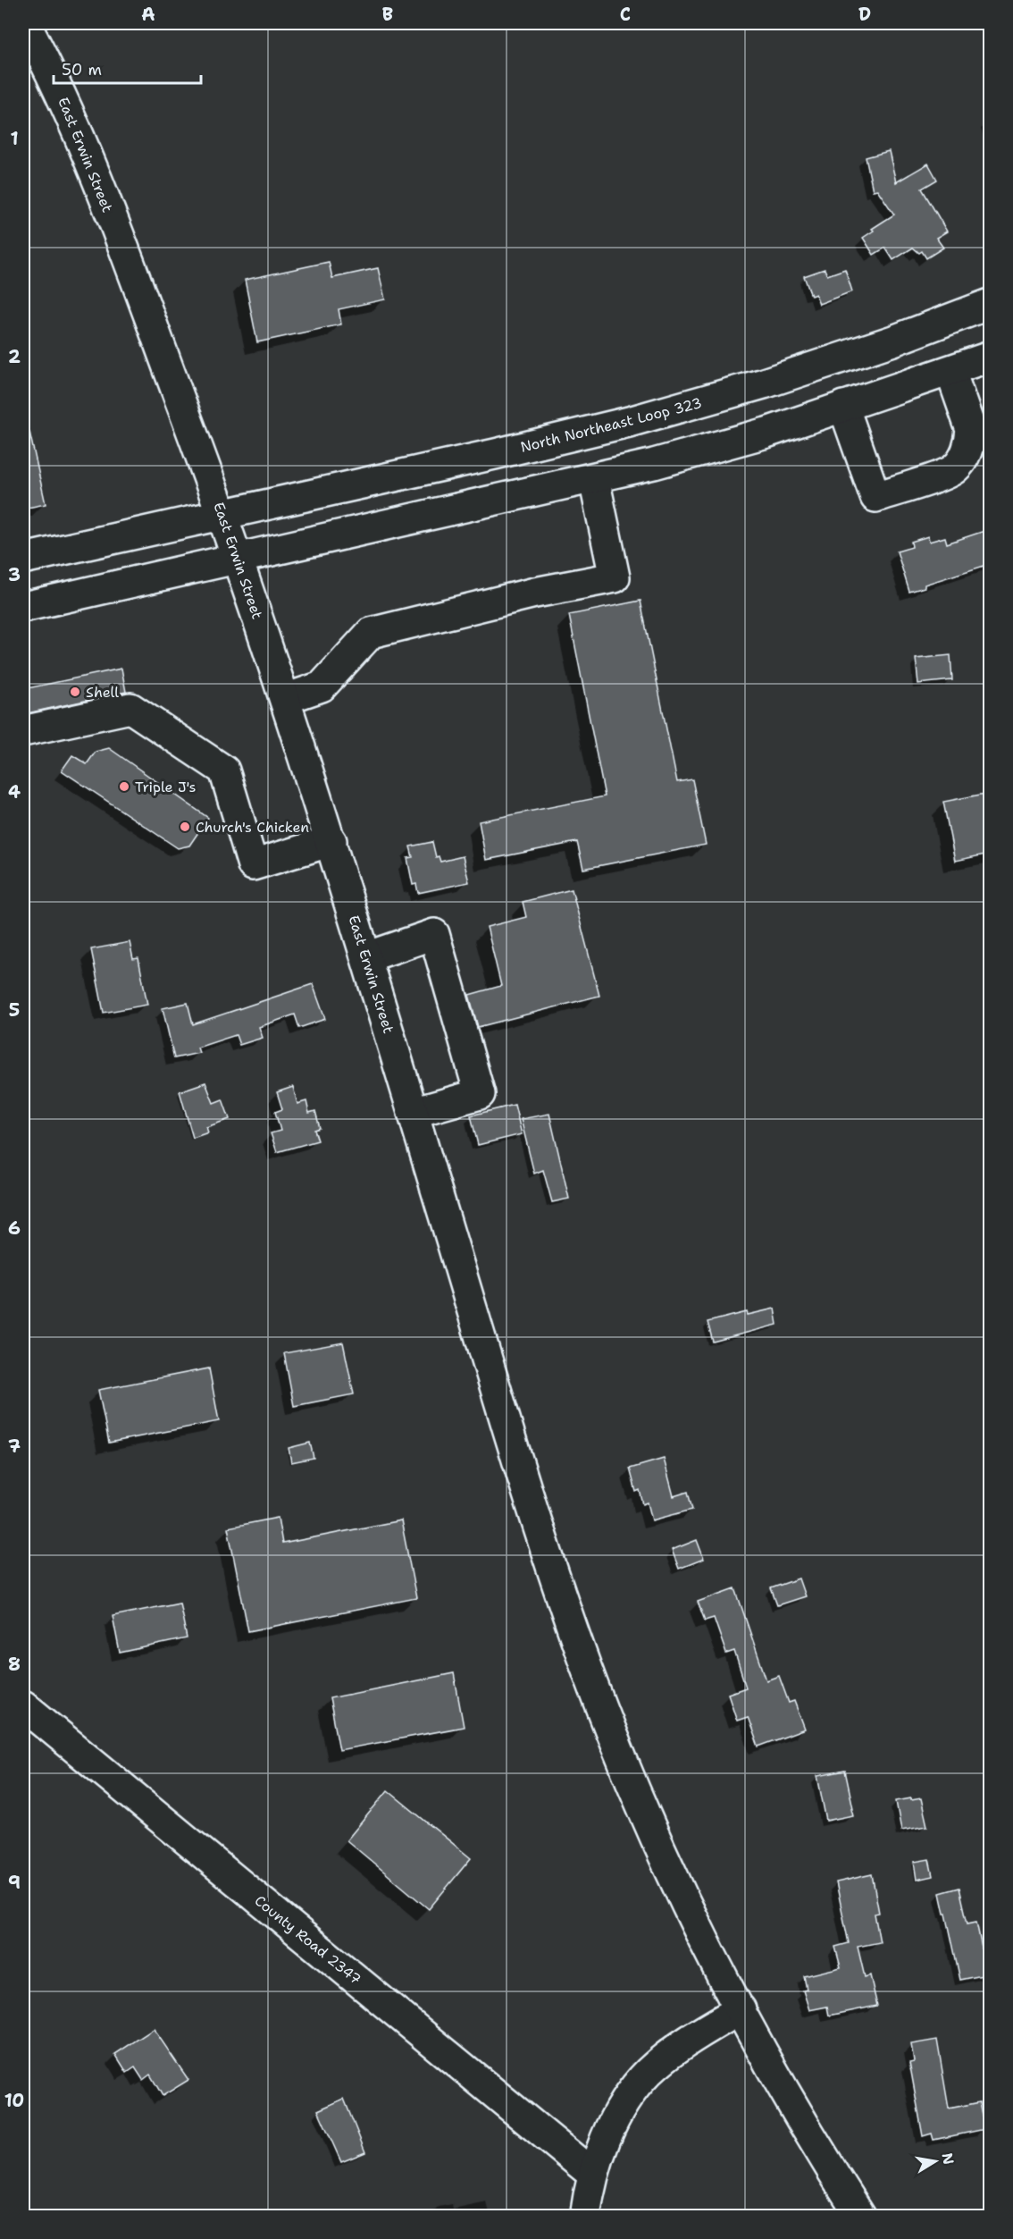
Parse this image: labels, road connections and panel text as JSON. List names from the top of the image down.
{
  "streets": {
    "main road": ["East Erwin Street", "North Northeast Loop 323", "County Road 2347"]
  },
  "crossings": [
    ["East Erwin Street", "North Northeast Loop 323"]
  ],
  "places": ["Shell", "Triple J's", "Church's Chicken"],
  "scale_bar": "50 m",
  "north": "right",
  "grid": {
    "columns": [
      "A",
      "B",
      "C",
      "D"
    ],
    "rows": [
      "1",
      "2",
      "3",
      "4",
      "5",
      "6",
      "7",
      "8",
      "9",
      "10"
    ]
  }
}
